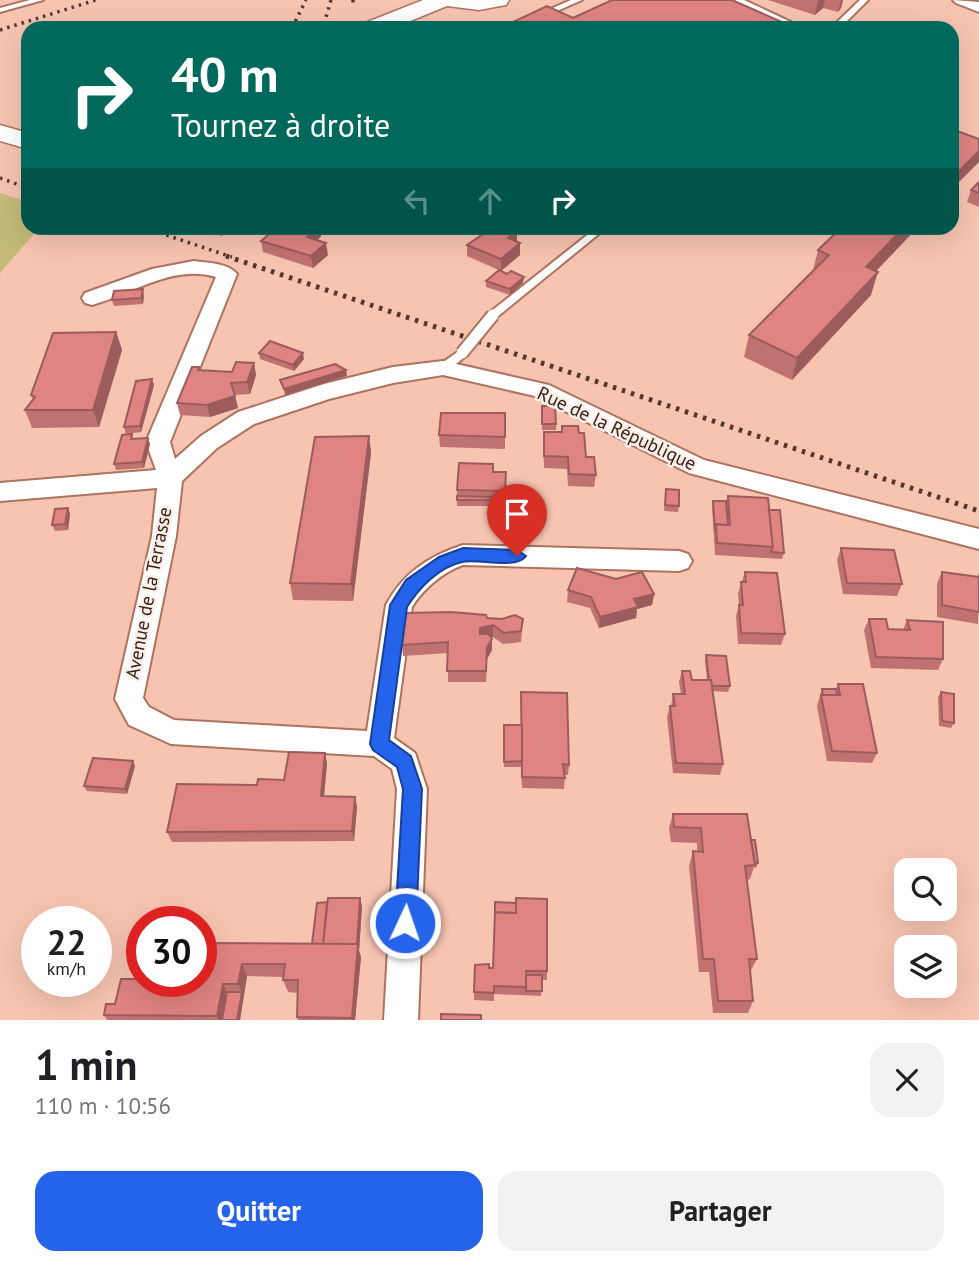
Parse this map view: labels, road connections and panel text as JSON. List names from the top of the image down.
{
  "streets": {
    "street": ["Rue de la République", "Avenue de la Terrasse"]
  },
  "crossings": [
    ["Rue de la République", "Avenue de la Terrasse"]
  ],
  "page": {
    "turn": ["40 m", "Tournez à droite"],
    "speed": "22 km/h",
    "limit": "30",
    "heading": ["1 min", "110 m · 10:56"],
    "buttons": ["Quitter", "Partager"]
  }
}
